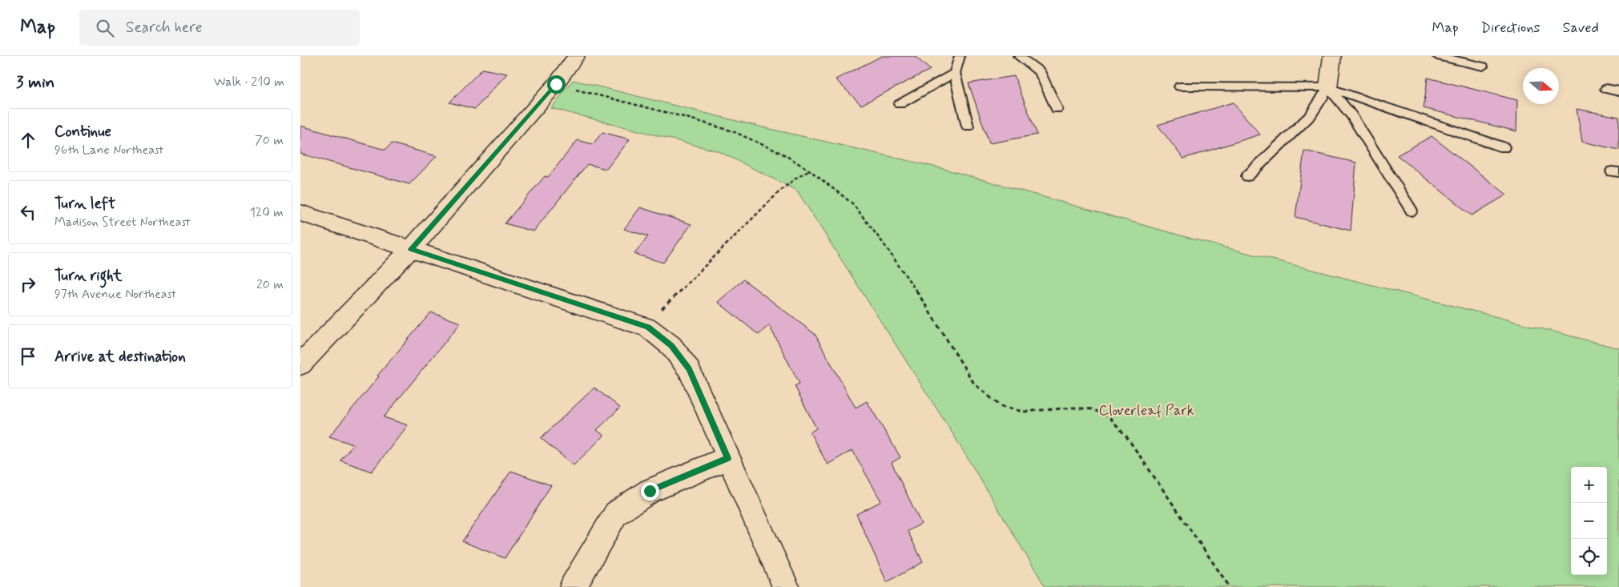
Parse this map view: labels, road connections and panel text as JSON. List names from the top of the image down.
{
  "parks": ["Cloverleaf Park"],
  "north": "right",
  "page": {
    "header": "Map",
    "search": "Search here",
    "nav": ["Map", "Directions", "Saved"],
    "heading": ["3 min", "Walk · 210 m"],
    "list": [
      ["Continue", "96th Lane Northeast", "70 m"],
      ["Turn left", "Madison Street Northeast", "120 m"],
      ["Turn right", "97th Avenue Northeast", "20 m"],
      "Arrive at destination"
    ],
    "map_buttons": ["+", "−"]
  }
}
